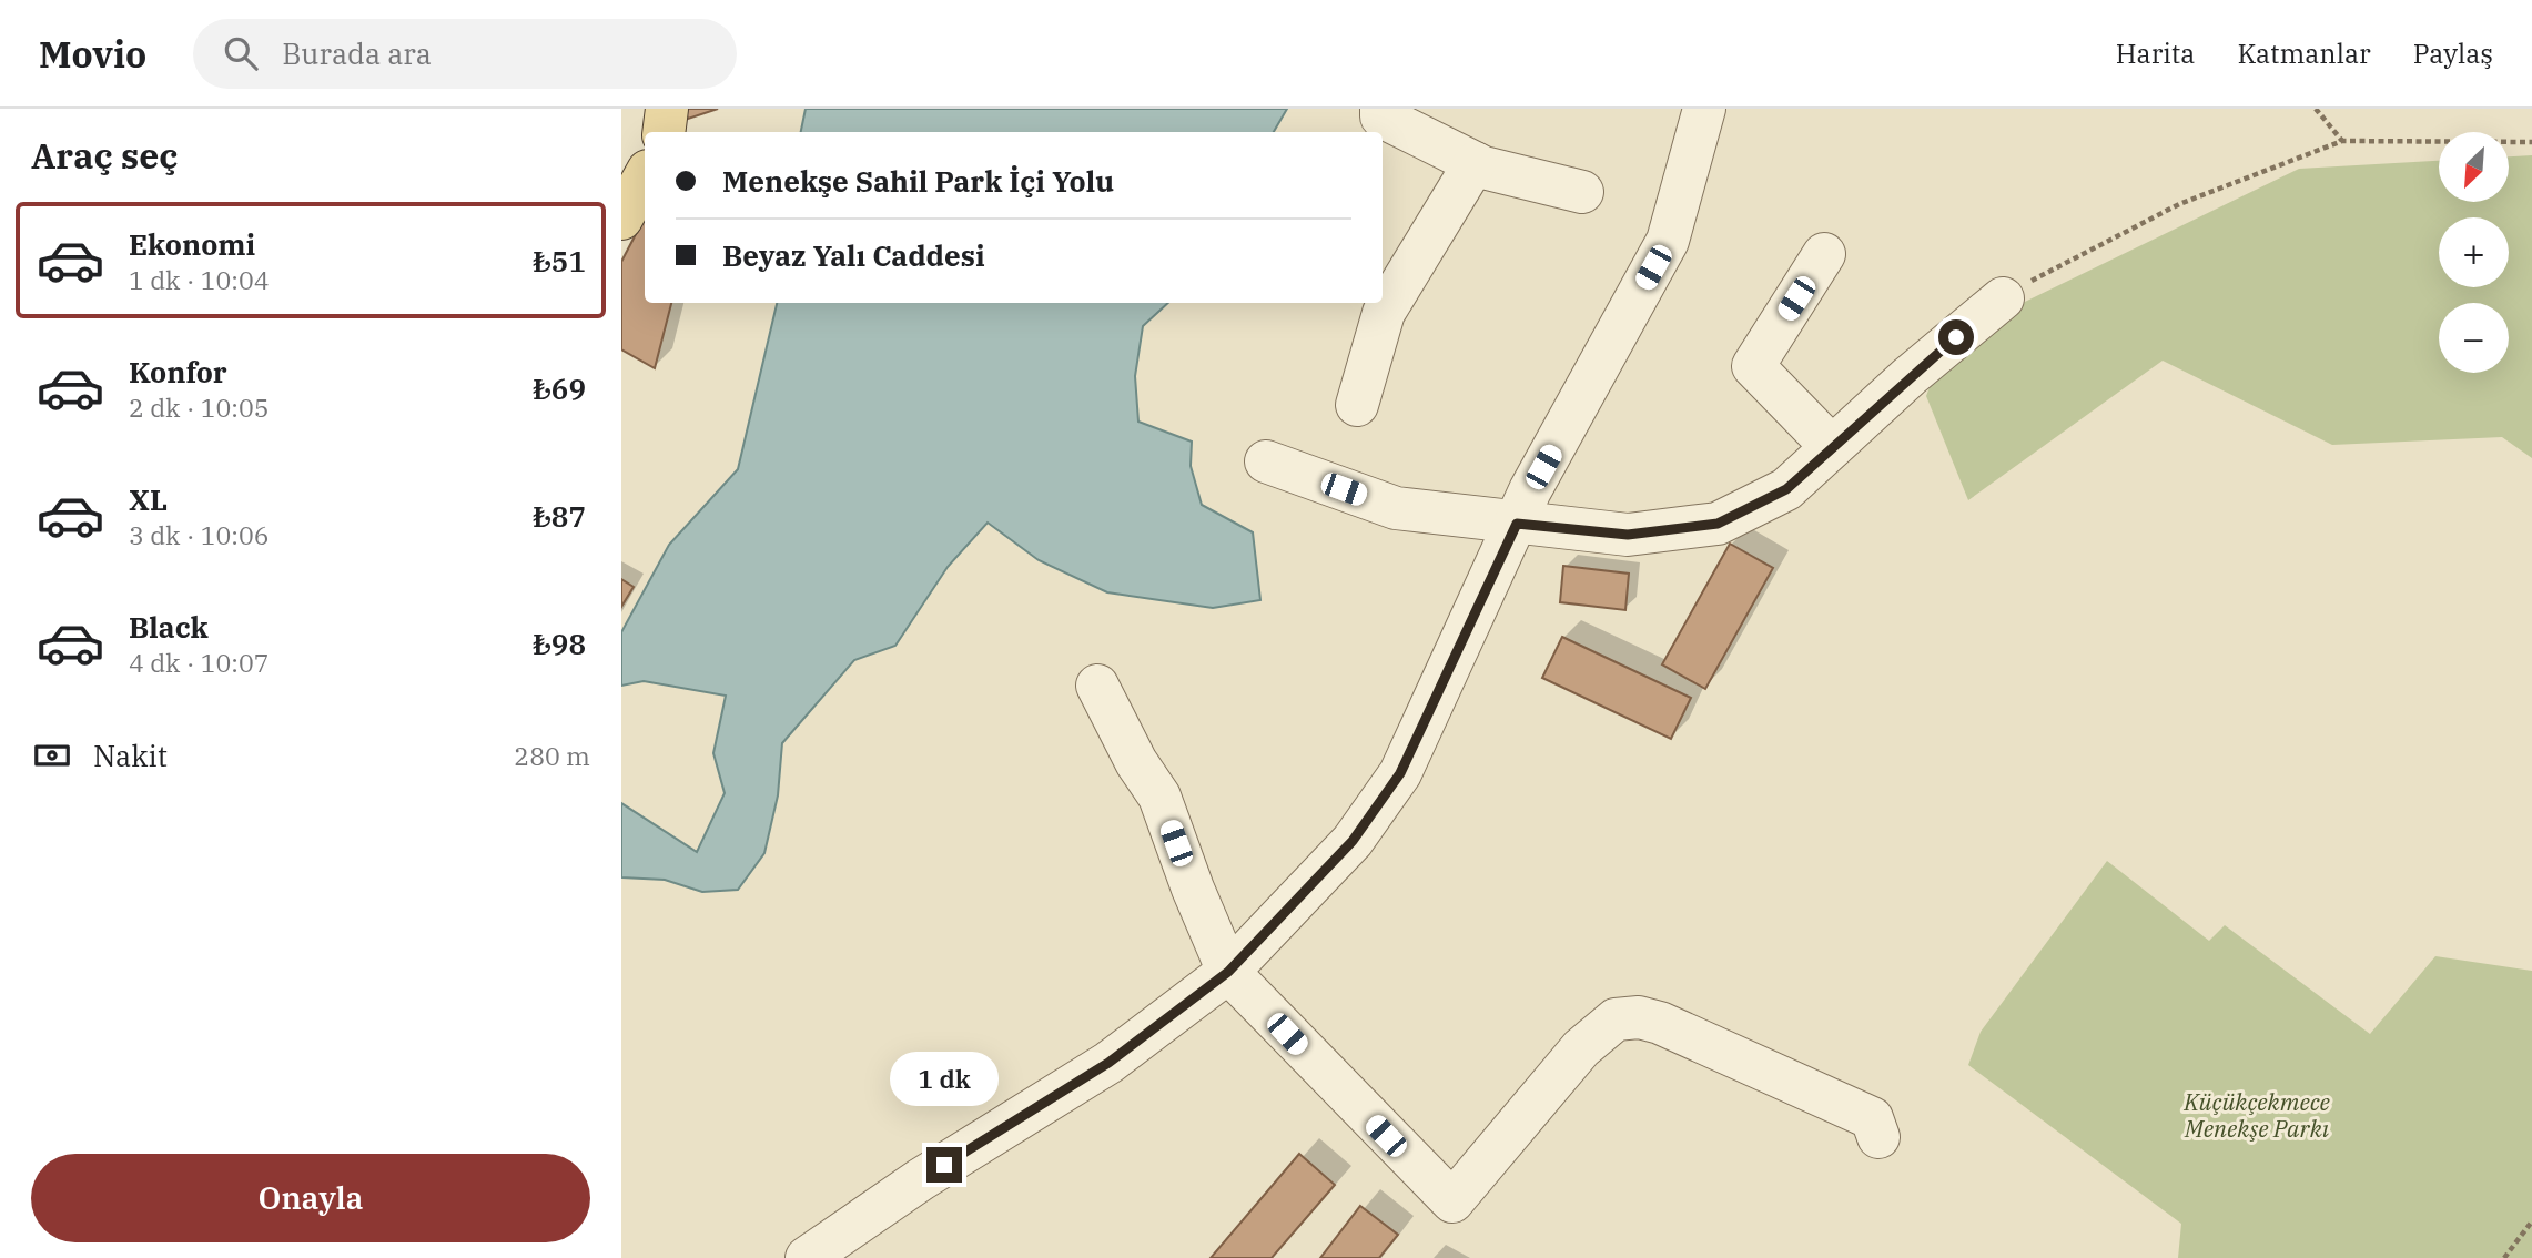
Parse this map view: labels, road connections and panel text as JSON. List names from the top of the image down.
{
  "parks": ["Küçükçekmece Menekşe Parkı"],
  "north": "bottom left",
  "page": {
    "header": "Movio",
    "search": "Burada ara",
    "nav": ["Harita", "Katmanlar", "Paylaş"],
    "heading": "Araç seç",
    "map_buttons": ["+", "−"],
    "banner": ["Menekşe Sahil Park İçi Yolu", "Beyaz Yalı Caddesi"],
    "list": [
      {
        "name": "Ekonomi",
        "note": "1 dk · 10:04",
        "value": "₺51"
      },
      {
        "name": "Konfor",
        "note": "2 dk · 10:05",
        "value": "₺69"
      },
      {
        "name": "XL",
        "note": "3 dk · 10:06",
        "value": "₺87"
      },
      {
        "name": "Black",
        "note": "4 dk · 10:07",
        "value": "₺98"
      }
    ],
    "pay": ["Nakit", "280 m"],
    "bubble": "1 dk",
    "buttons": "Onayla"
  }
}
